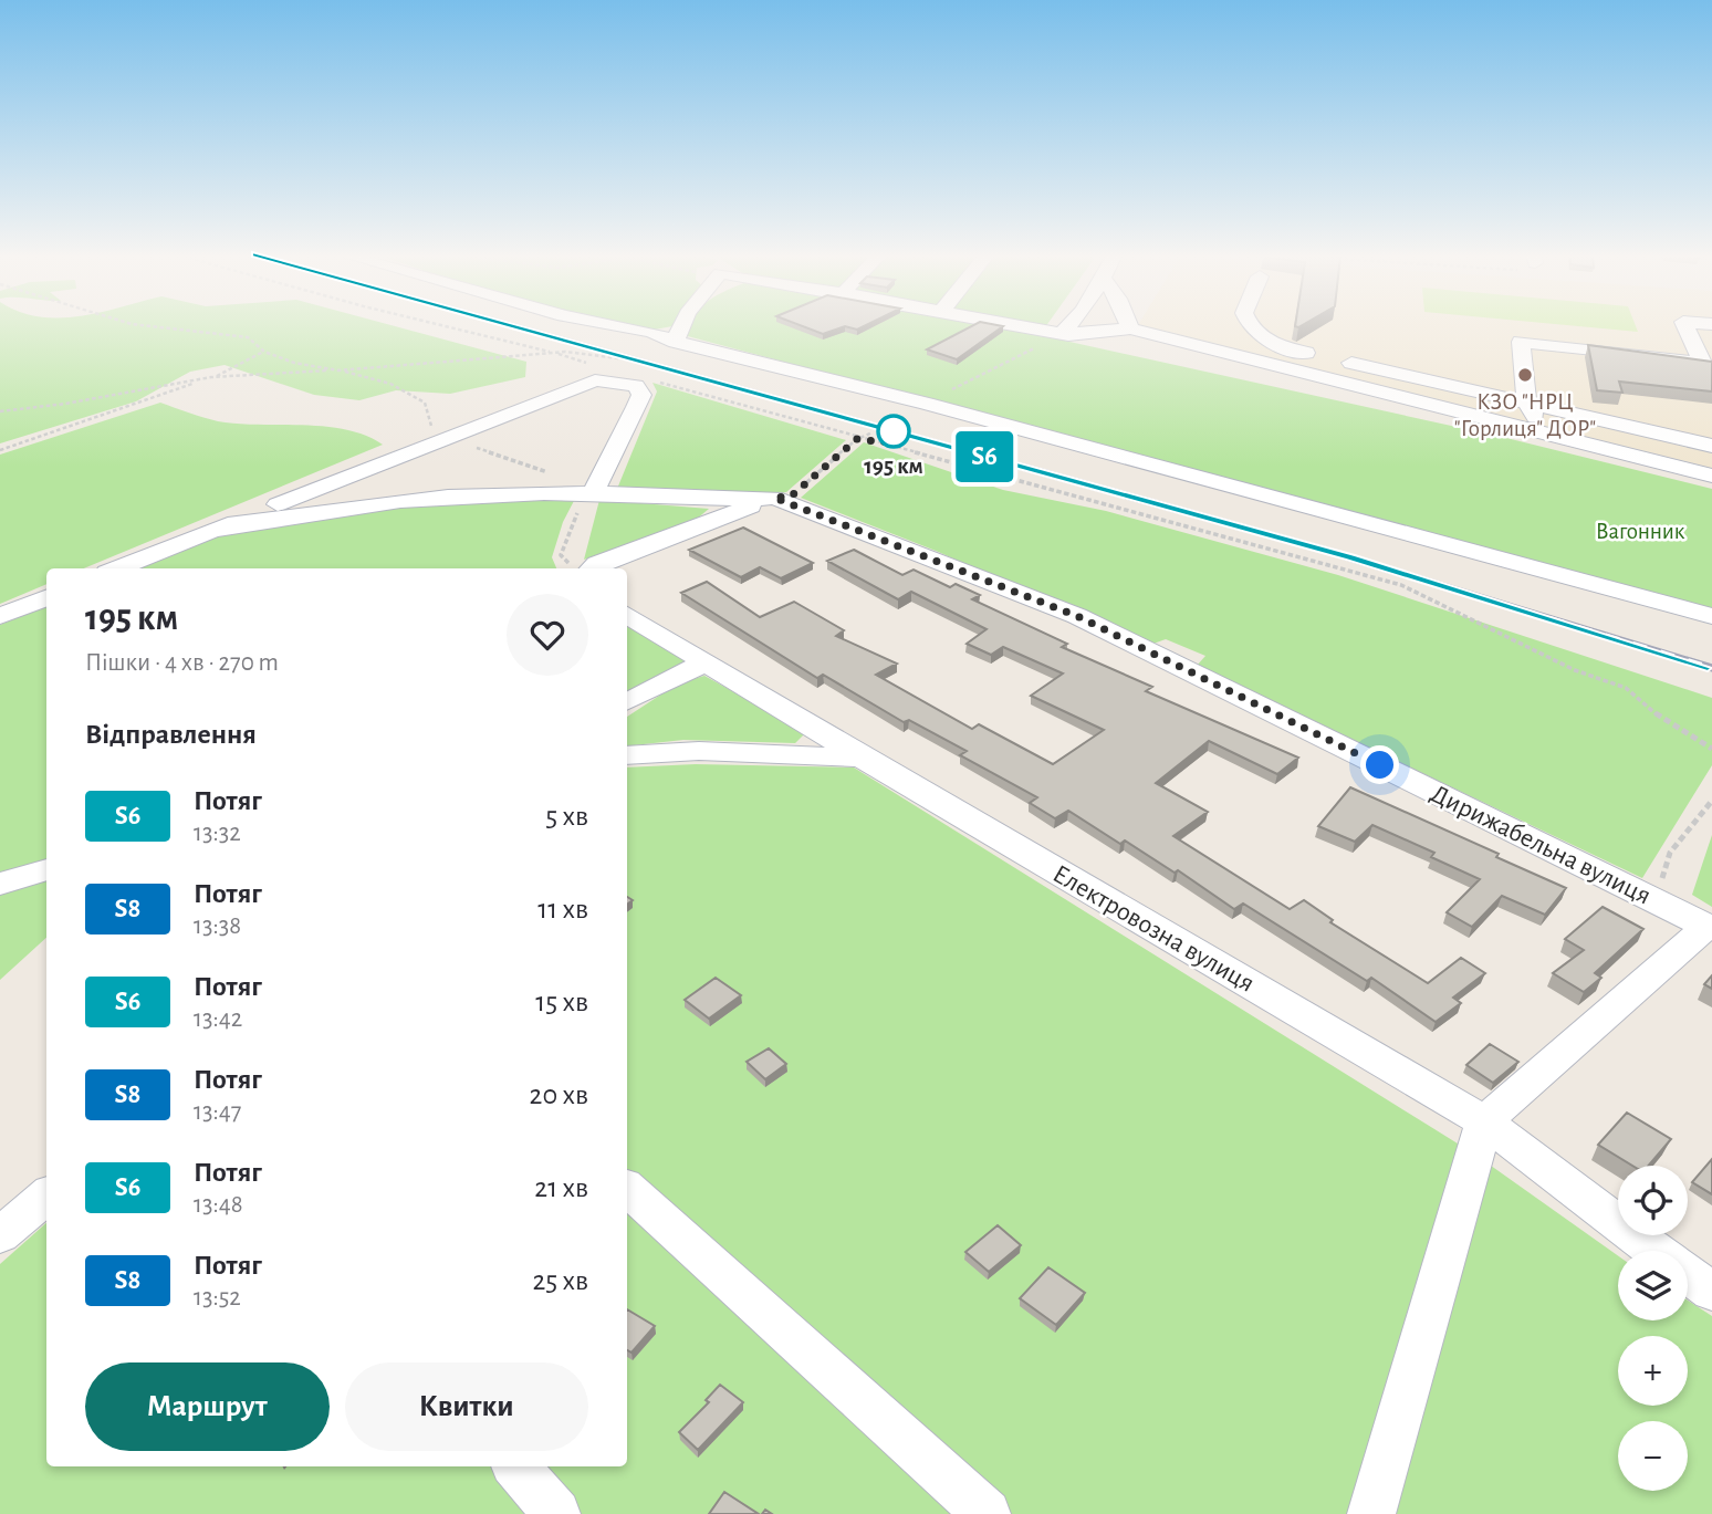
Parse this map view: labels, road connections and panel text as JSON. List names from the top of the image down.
{
  "streets": {
    "street": ["Дирижабельна вулиця", "Електровозна вулиця"]
  },
  "parks": ["Вагонник"],
  "places": ["КЗО \"НРЦ \"Горлиця\" ДОР\"", "195 км"],
  "page": {
    "on_map": "S6",
    "heading": [
      ["195 км", "Пішки · 4 хв · 270 m"],
      "Відправлення"
    ],
    "list": [
      {
        "mark": "S6",
        "name": "Потяг",
        "note": "13:32",
        "value": "5 хв"
      },
      {
        "mark": "S8",
        "name": "Потяг",
        "note": "13:38",
        "value": "11 хв"
      },
      {
        "mark": "S6",
        "name": "Потяг",
        "note": "13:42",
        "value": "15 хв"
      },
      {
        "mark": "S8",
        "name": "Потяг",
        "note": "13:47",
        "value": "20 хв"
      },
      {
        "mark": "S6",
        "name": "Потяг",
        "note": "13:48",
        "value": "21 хв"
      },
      {
        "mark": "S8",
        "name": "Потяг",
        "note": "13:52",
        "value": "25 хв"
      }
    ],
    "map_buttons": ["+", "−"],
    "buttons": ["Маршрут", "Квитки"]
  }
}
